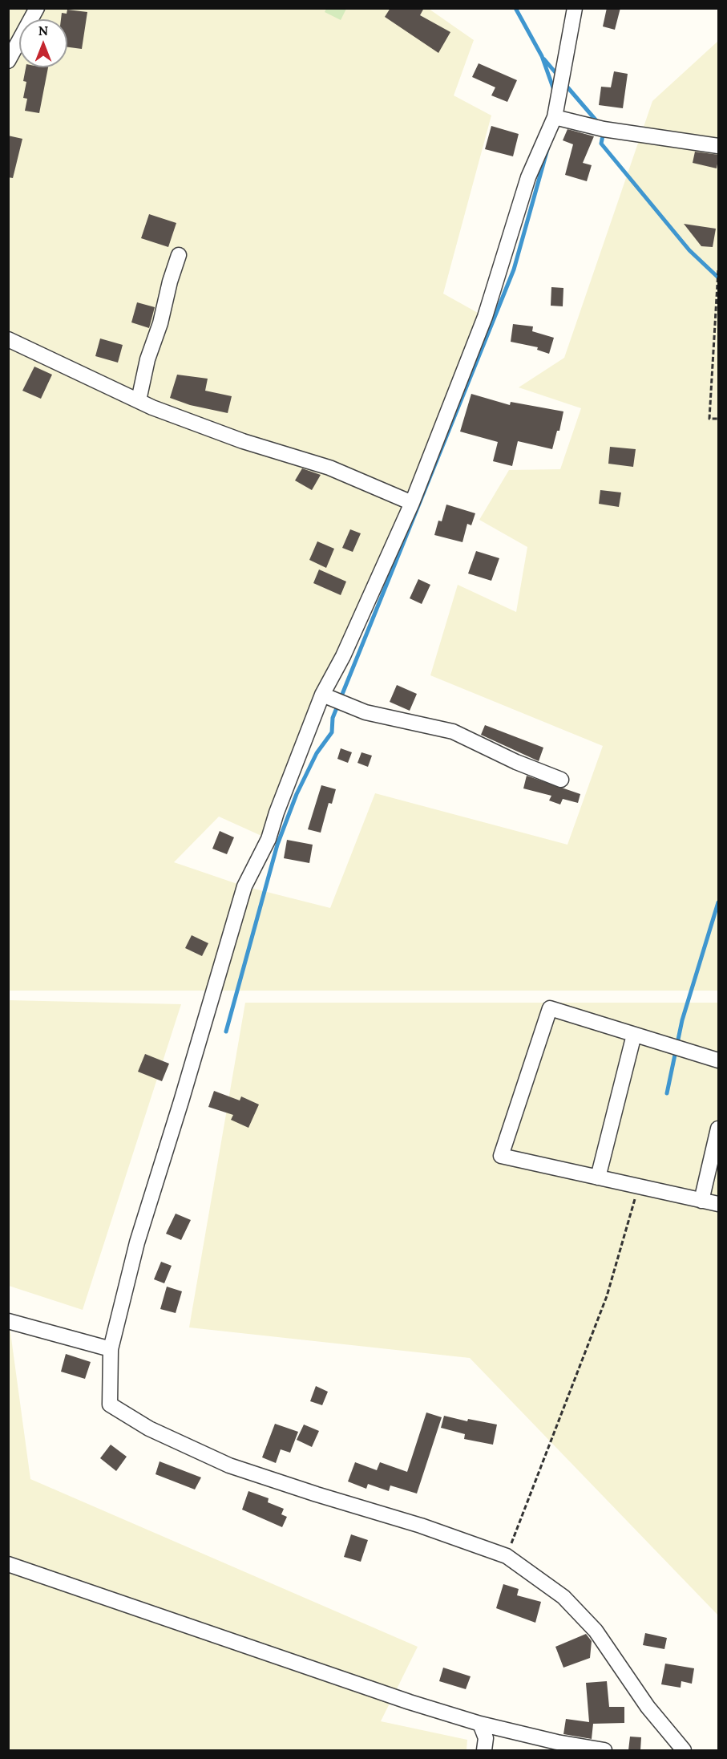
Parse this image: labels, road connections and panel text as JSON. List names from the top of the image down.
{
  "north": "top"
}
